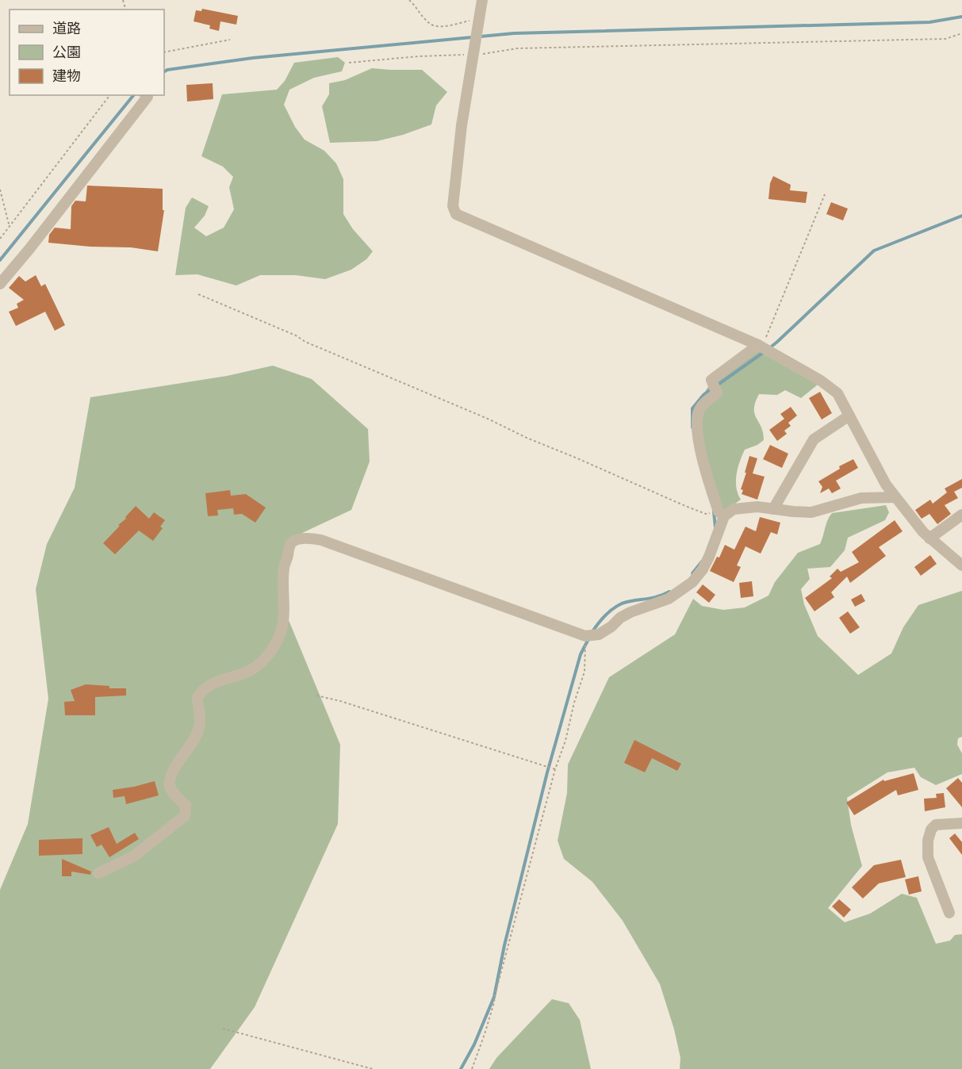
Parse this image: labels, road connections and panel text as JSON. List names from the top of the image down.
{
  "legend": ["道路", "公園", "建物"]
}
